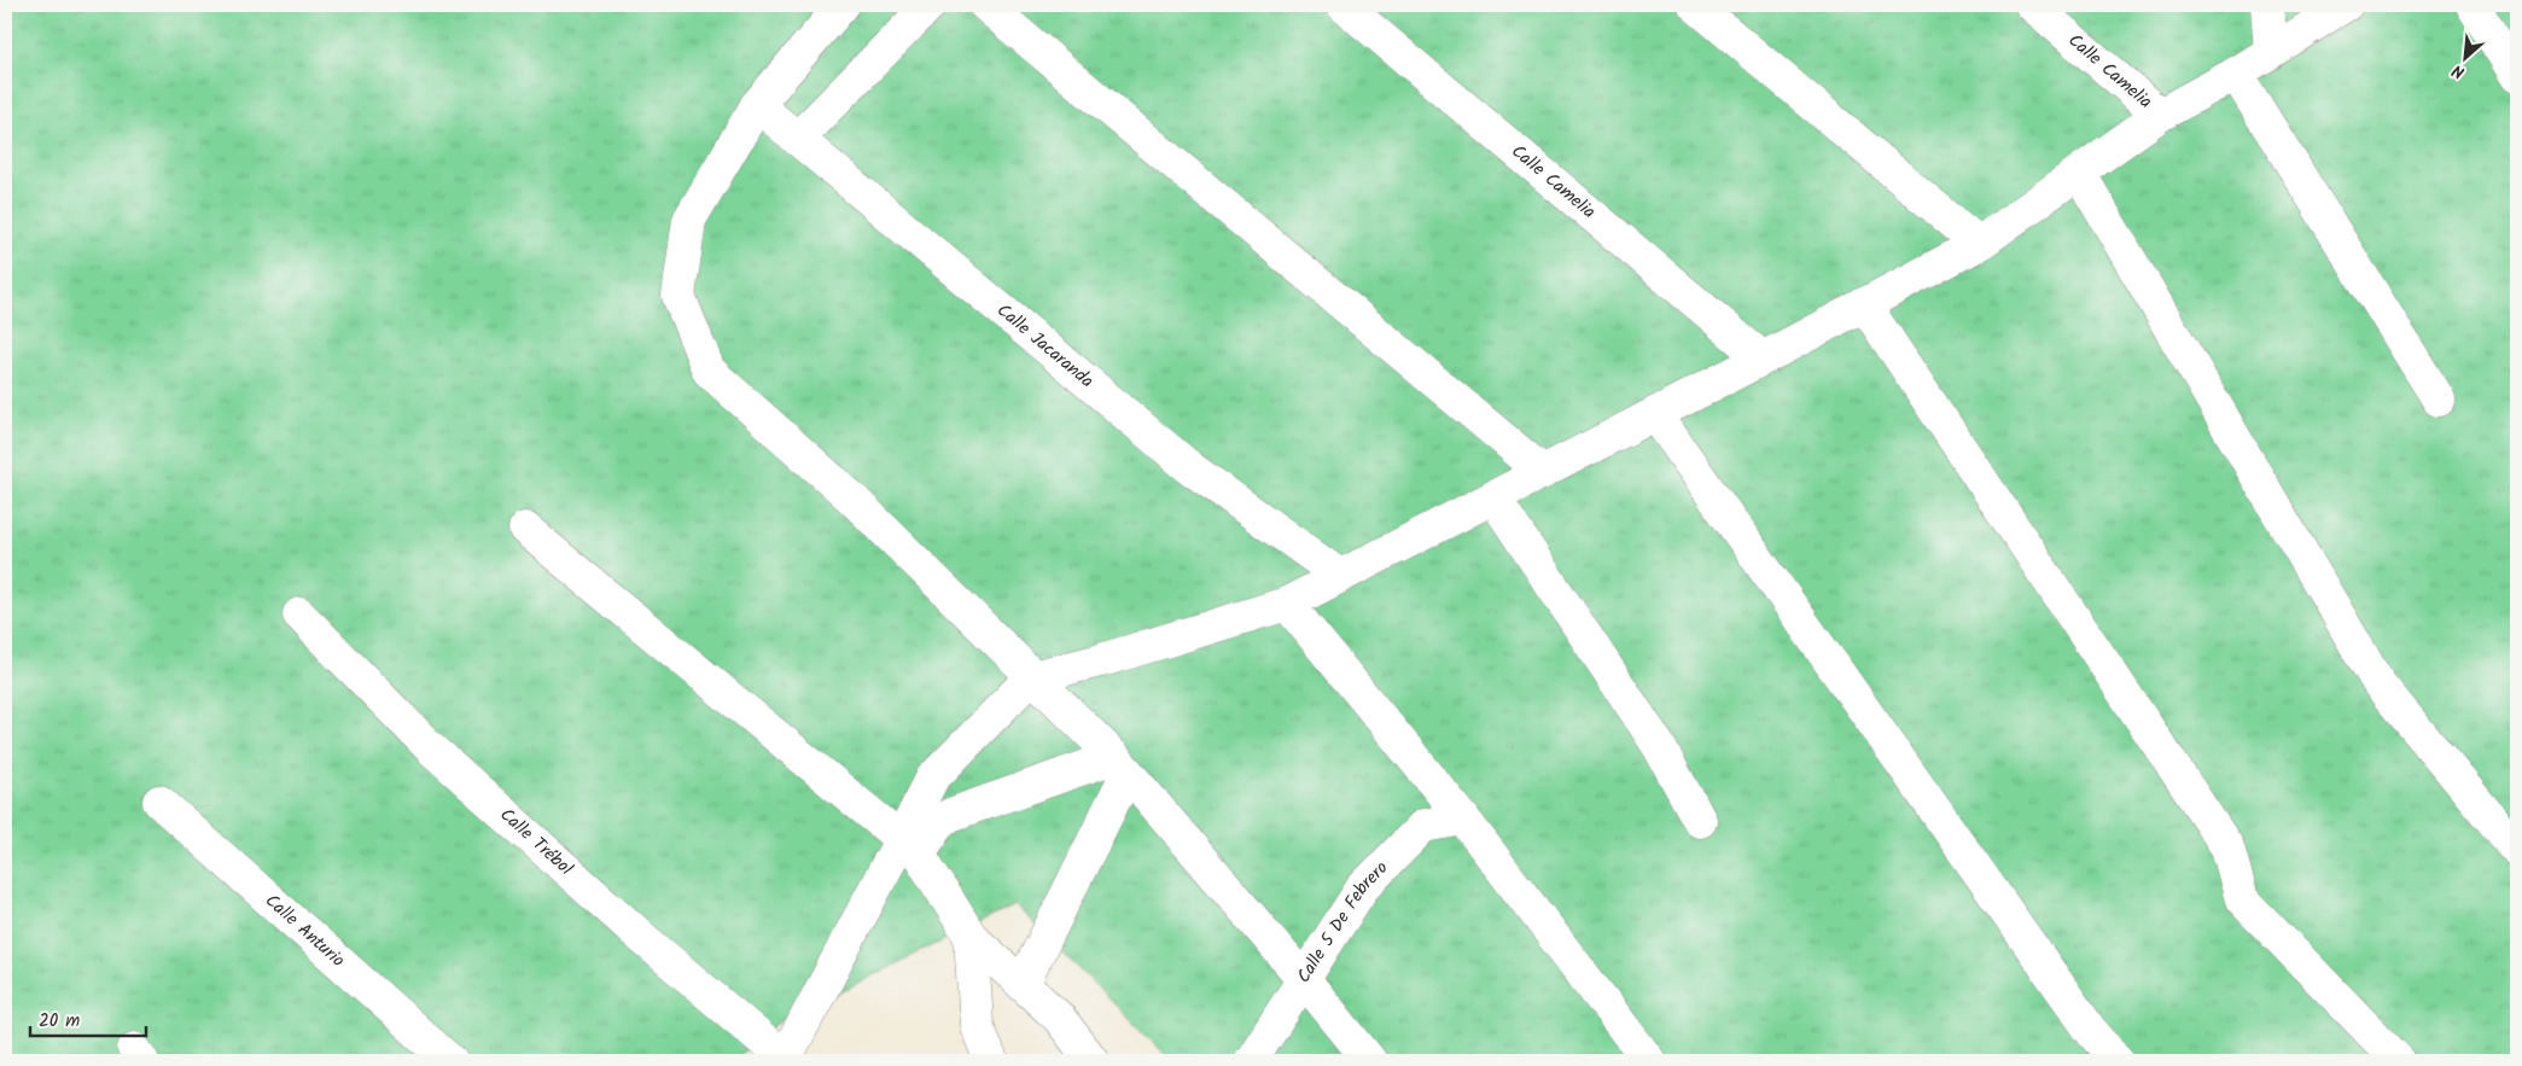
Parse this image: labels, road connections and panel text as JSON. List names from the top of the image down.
{
  "streets": {
    "street": [
      "Calle Camelia",
      "Calle Jacaranda",
      "Calle Trébol",
      "Calle 5 De Febrero",
      "Calle Anturio"
    ]
  },
  "scale_bar": "20 m",
  "north": "bottom left"
}
